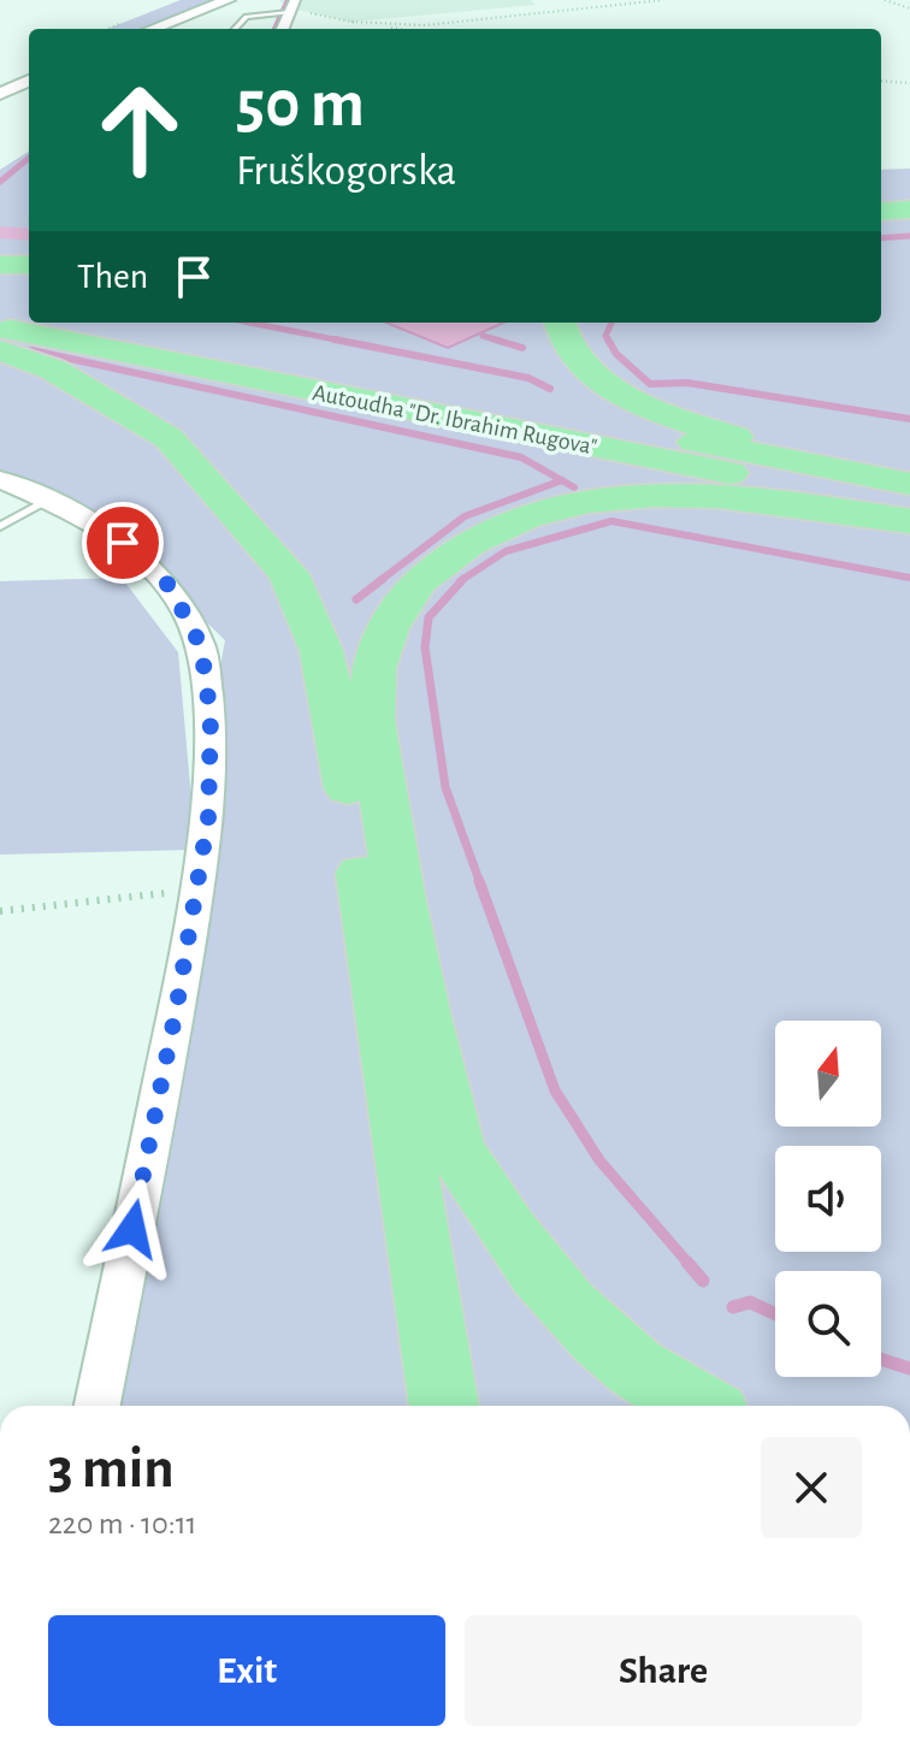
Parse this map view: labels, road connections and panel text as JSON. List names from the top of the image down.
{
  "streets": {
    "highway": ["Autoudha \"Dr. Ibrahim Rugova\""]
  },
  "north": "top",
  "page": {
    "turn": ["50 m", "Fruškogorska"],
    "then": "Then",
    "heading": ["3 min", "220 m · 10:11"],
    "buttons": ["Exit", "Share"]
  }
}
